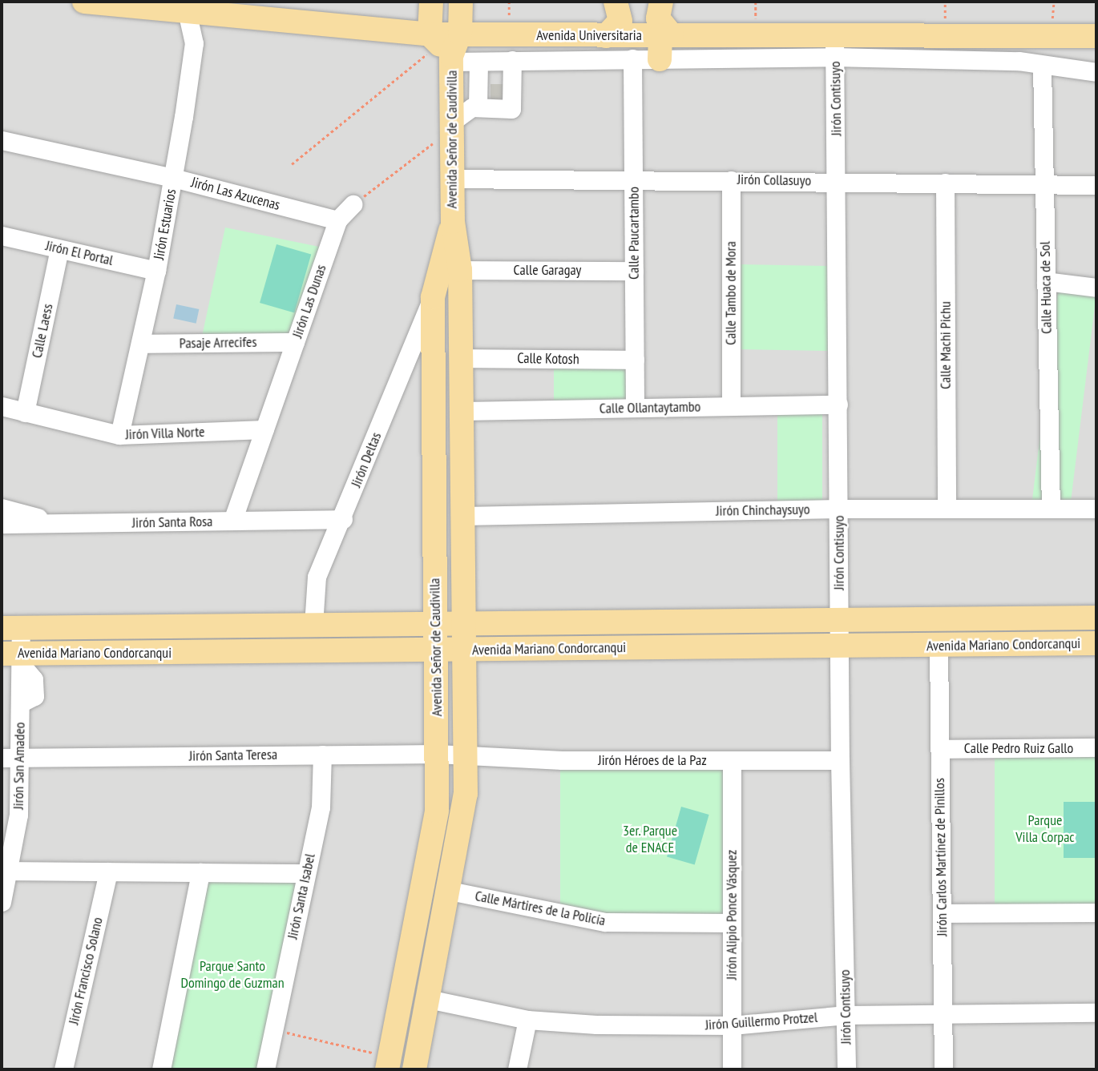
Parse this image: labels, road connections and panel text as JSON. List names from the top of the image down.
{
  "streets": {
    "main road": ["Avenida Universitaria", "Avenida Señor de Caudivilla", "Avenida Mariano Condorcanqui"],
    "street": [
      "Jirón Contisuyo",
      "Jirón Collasuyo",
      "Jirón Las Azucenas",
      "Jirón Estuarios",
      "Calle Paucartambo",
      "Jirón El Portal",
      "Calle Garagay",
      "Calle Huaca de Sol",
      "Calle Tambo de Mora",
      "Jirón Las Dunas",
      "Calle Laess",
      "Pasaje Arrecifes",
      "Calle Machi Pichu",
      "Calle Kotosh",
      "Calle Ollantaytambo",
      "Jirón Villa Norte",
      "Jirón Deltas",
      "Jirón Chinchaysuyo",
      "Jirón Santa Rosa",
      "Calle Pedro Ruiz Gallo",
      "Jirón Santa Teresa",
      "Jirón Héroes de la Paz",
      "Jirón San Amadeo",
      "Jirón Carlos Martínez de Pinillos",
      "Jirón Santa Isabel",
      "Calle Mártires de la Policía",
      "Jirón Alipio Ponce Vásquez",
      "Jirón Francisco Solano",
      "Jirón Guillermo Protzel"
    ]
  },
  "crossings": [
    ["Avenida Universitaria", "Jirón Contisuyo"],
    ["Avenida Universitaria", "Avenida Señor de Caudivilla"],
    ["Avenida Universitaria", "Jirón Estuarios"],
    ["Avenida Universitaria", "Calle Paucartambo"],
    ["Avenida Universitaria", "Calle Huaca de Sol"],
    ["Jirón Contisuyo", "Jirón Collasuyo"],
    ["Jirón Contisuyo", "Calle Ollantaytambo"],
    ["Jirón Contisuyo", "Jirón Chinchaysuyo"],
    ["Jirón Contisuyo", "Avenida Mariano Condorcanqui"],
    ["Jirón Contisuyo", "Jirón Héroes de la Paz"],
    ["Jirón Contisuyo", "Jirón Guillermo Protzel"],
    ["Avenida Señor de Caudivilla", "Jirón Collasuyo"],
    ["Avenida Señor de Caudivilla", "Calle Garagay"],
    ["Avenida Señor de Caudivilla", "Calle Kotosh"],
    ["Avenida Señor de Caudivilla", "Calle Ollantaytambo"],
    ["Avenida Señor de Caudivilla", "Jirón Deltas"],
    ["Avenida Señor de Caudivilla", "Jirón Chinchaysuyo"],
    ["Avenida Señor de Caudivilla", "Avenida Mariano Condorcanqui"],
    ["Avenida Señor de Caudivilla", "Jirón Santa Teresa"],
    ["Avenida Señor de Caudivilla", "Jirón Héroes de la Paz"],
    ["Avenida Señor de Caudivilla", "Calle Mártires de la Policía"],
    ["Avenida Señor de Caudivilla", "Jirón Guillermo Protzel"],
    ["Jirón Collasuyo", "Calle Paucartambo"],
    ["Jirón Collasuyo", "Calle Huaca de Sol"],
    ["Jirón Collasuyo", "Calle Tambo de Mora"],
    ["Jirón Collasuyo", "Calle Machi Pichu"],
    ["Jirón Las Azucenas", "Jirón Estuarios"],
    ["Jirón Las Azucenas", "Jirón Las Dunas"],
    ["Jirón Estuarios", "Jirón El Portal"],
    ["Jirón Estuarios", "Pasaje Arrecifes"],
    ["Jirón Estuarios", "Jirón Villa Norte"],
    ["Calle Paucartambo", "Calle Garagay"],
    ["Calle Paucartambo", "Calle Kotosh"],
    ["Calle Paucartambo", "Calle Ollantaytambo"],
    ["Jirón El Portal", "Calle Laess"],
    ["Calle Huaca de Sol", "Jirón Chinchaysuyo"],
    ["Calle Tambo de Mora", "Calle Ollantaytambo"],
    ["Jirón Las Dunas", "Pasaje Arrecifes"],
    ["Jirón Las Dunas", "Jirón Villa Norte"],
    ["Jirón Las Dunas", "Jirón Santa Rosa"],
    ["Calle Laess", "Jirón Villa Norte"],
    ["Calle Machi Pichu", "Jirón Chinchaysuyo"],
    ["Jirón Deltas", "Jirón Santa Rosa"],
    ["Jirón Deltas", "Avenida Mariano Condorcanqui"],
    ["Avenida Mariano Condorcanqui", "Jirón San Amadeo"],
    ["Avenida Mariano Condorcanqui", "Jirón Carlos Martínez de Pinillos"],
    ["Calle Pedro Ruiz Gallo", "Jirón Carlos Martínez de Pinillos"],
    ["Jirón Santa Teresa", "Jirón Héroes de la Paz"],
    ["Jirón Santa Teresa", "Jirón San Amadeo"],
    ["Jirón Santa Teresa", "Jirón Santa Isabel"],
    ["Jirón Héroes de la Paz", "Jirón Alipio Ponce Vásquez"],
    ["Jirón Carlos Martínez de Pinillos", "Jirón Guillermo Protzel"],
    ["Calle Mártires de la Policía", "Jirón Alipio Ponce Vásquez"],
    ["Jirón Alipio Ponce Vásquez", "Jirón Guillermo Protzel"]
  ],
  "parks": ["Parque Villa Corpac", "3er. Parque de ENACE", "Parque Santo Domingo de Guzman"]
}
